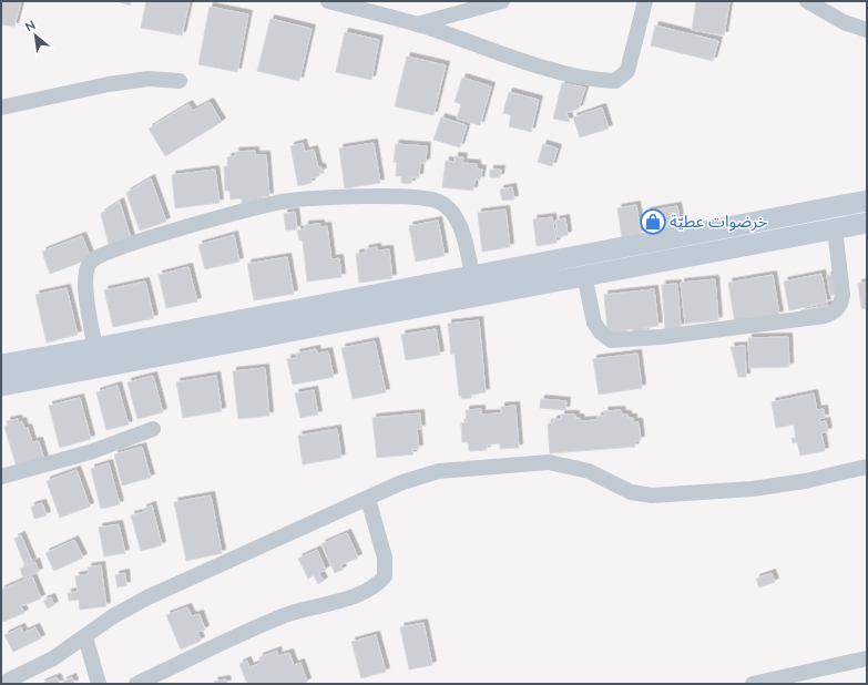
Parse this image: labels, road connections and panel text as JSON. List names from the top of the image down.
{
  "places": {
    "shop": ["خرضوات عطيّة"]
  },
  "north": "top left"
}
